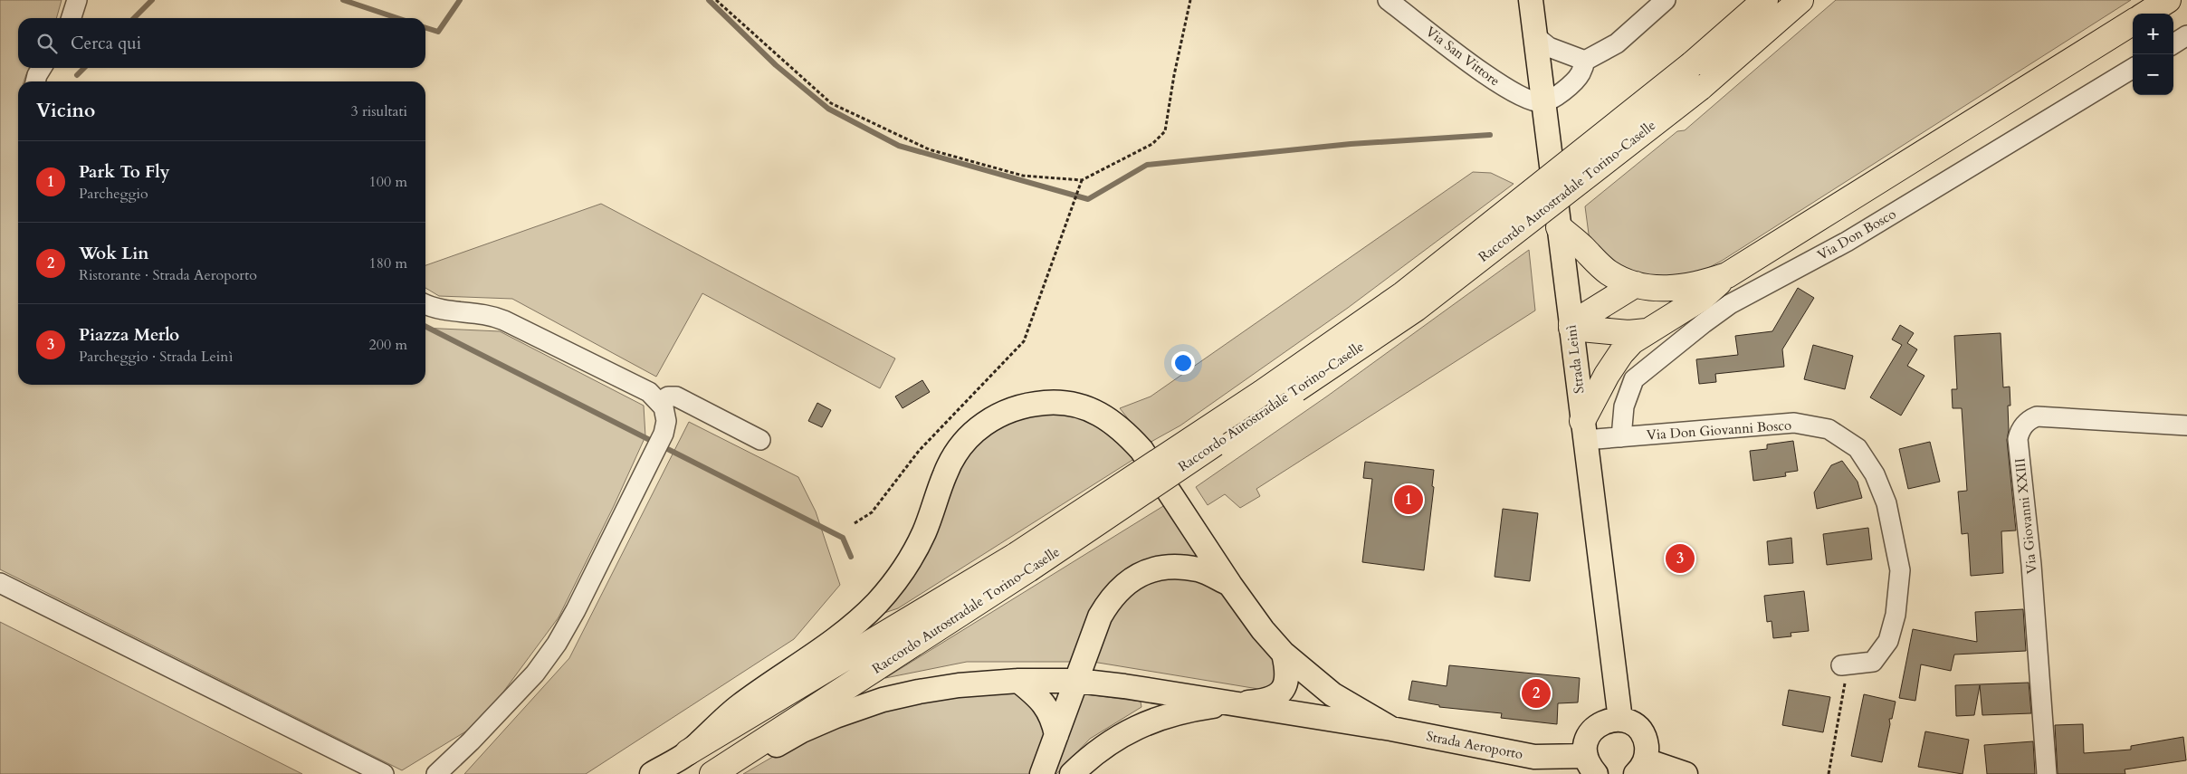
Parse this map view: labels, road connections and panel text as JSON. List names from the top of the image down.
{
  "streets": {
    "highway": ["Raccordo Autostradale Torino-Caselle"],
    "main road": ["Strada Leinì", "Strada Aeroporto"],
    "street": [
      "Via San Vittore",
      "Via Don Bosco",
      "Via Don Giovanni Bosco",
      "Via Giovanni XXIII"
    ]
  },
  "crossings": [
    ["Via San Vittore", "Strada Leinì"],
    ["Via Don Bosco", "Via Don Giovanni Bosco"],
    ["Strada Leinì", "Via Don Giovanni Bosco"]
  ],
  "page": {
    "map_buttons": ["+", "−"],
    "search": "Cerca qui",
    "heading": ["Vicino", "3 risultati"],
    "list": [
      {
        "mark": "1",
        "name": "Park To Fly",
        "note": "Parcheggio",
        "value": "100 m"
      },
      {
        "mark": "2",
        "name": "Wok Lin",
        "note": "Ristorante · Strada Aeroporto",
        "value": "180 m"
      },
      {
        "mark": "3",
        "name": "Piazza Merlo",
        "note": "Parcheggio · Strada Leinì",
        "value": "200 m"
      }
    ],
    "pins": ["1", "3", "2"]
  }
}
